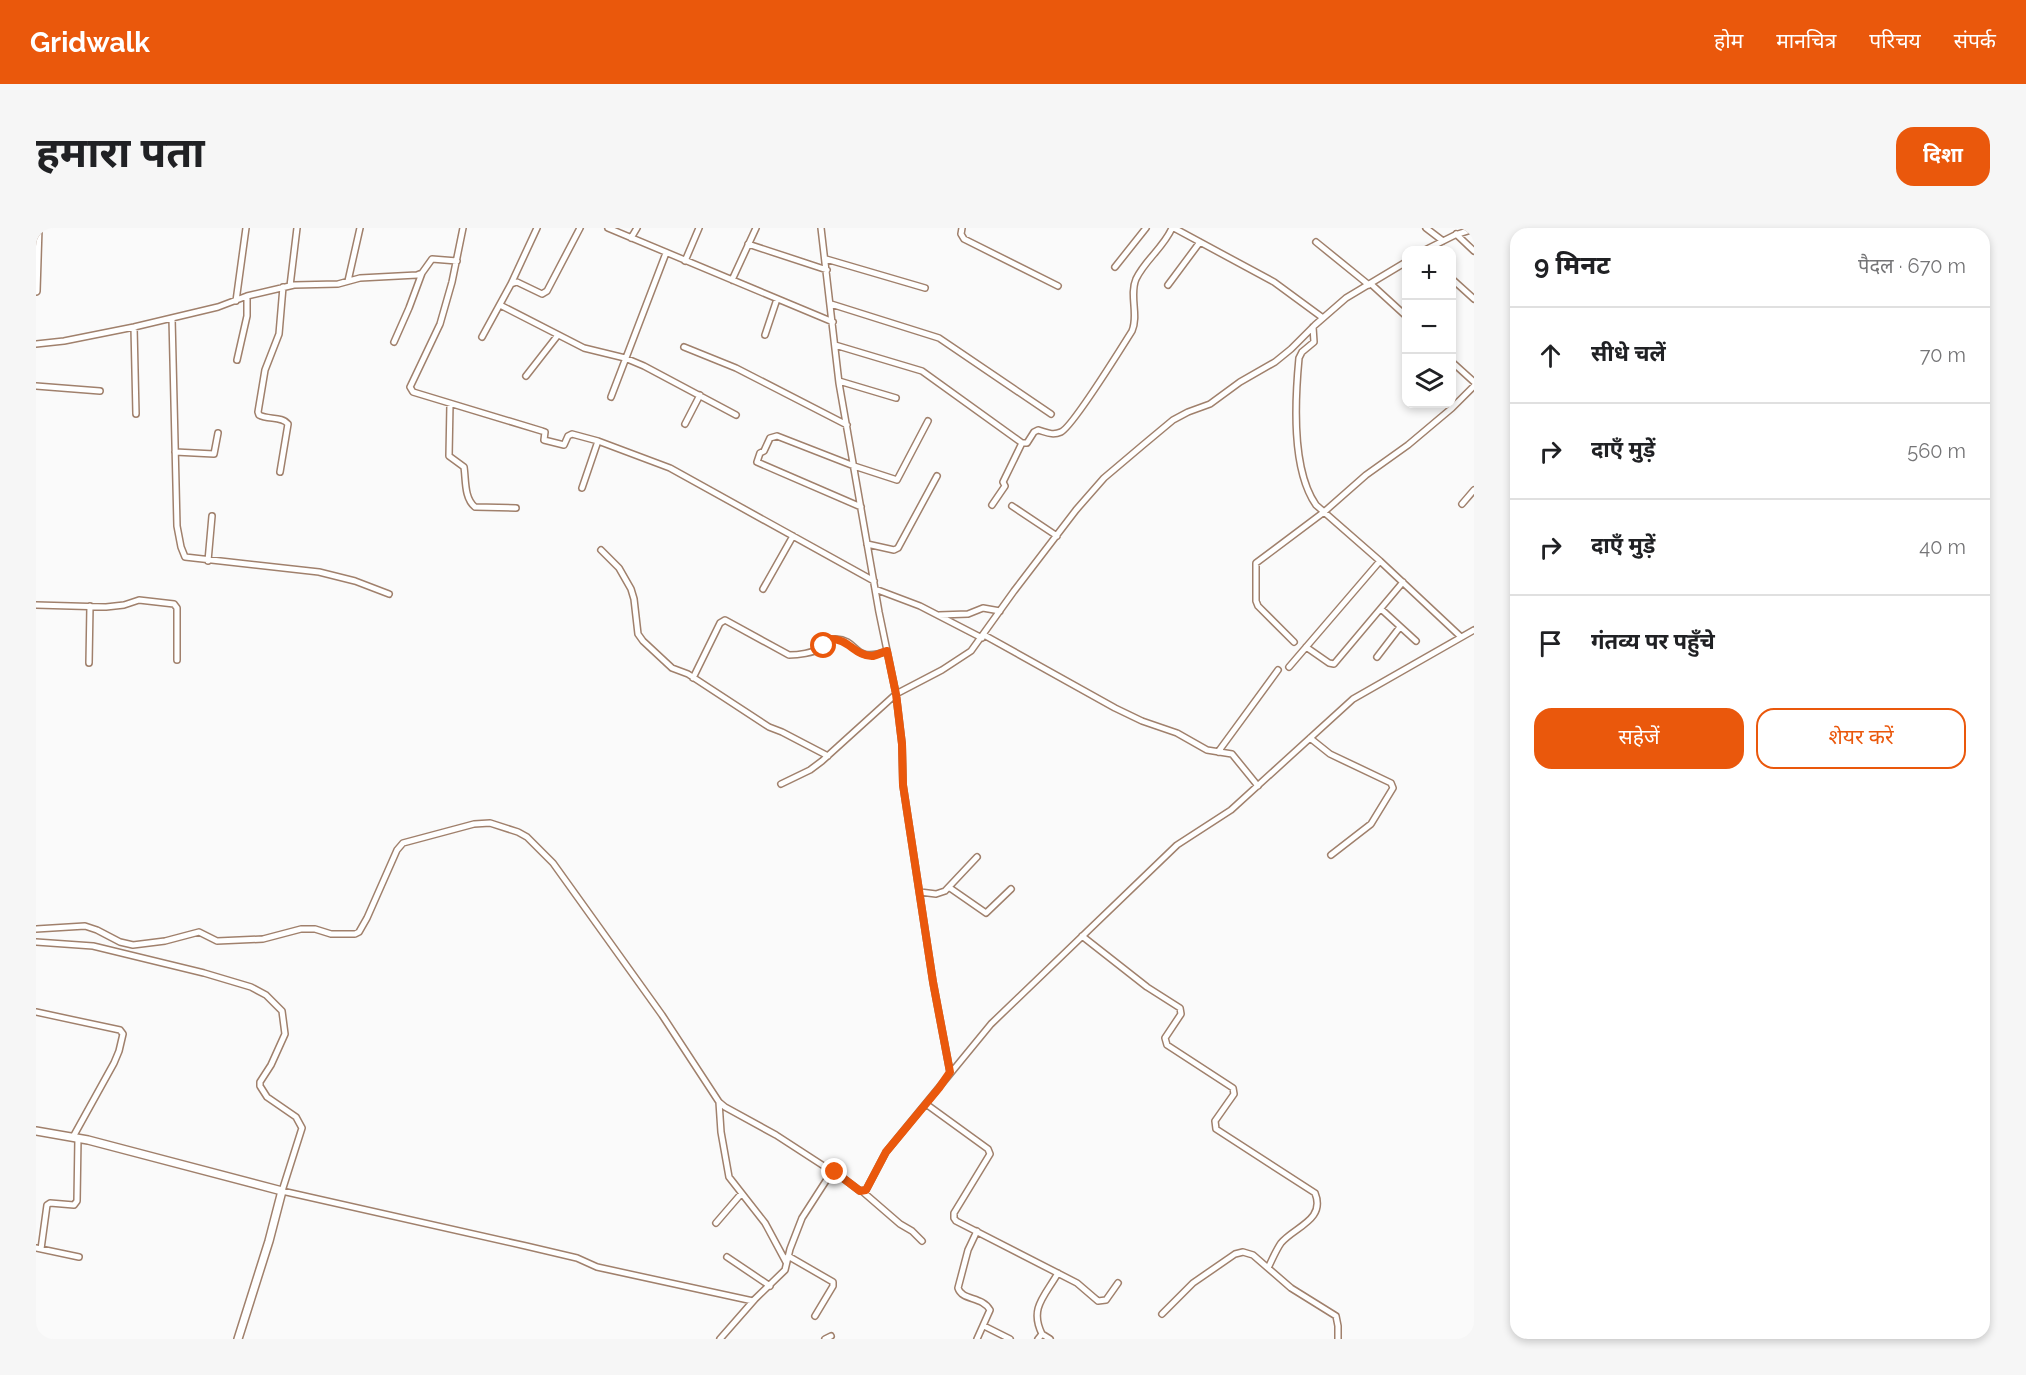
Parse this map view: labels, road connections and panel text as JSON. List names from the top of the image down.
{
  "page": {
    "header": "Gridwalk",
    "nav": [
      "होम",
      "मानचित्र",
      "परिचय",
      "संपर्क"
    ],
    "buttons": [
      "दिशा",
      ["सहेजें", "शेयर करें"]
    ],
    "title": "हमारा पता",
    "heading": ["9 मिनट", "पैदल · 670 m"],
    "map_buttons": ["+", "−"],
    "list": [
      ["सीधे चलें", "70 m"],
      ["दाएँ मुड़ें", "560 m"],
      ["दाएँ मुड़ें", "40 m"],
      "गंतव्य पर पहुँचे"
    ]
  }
}
